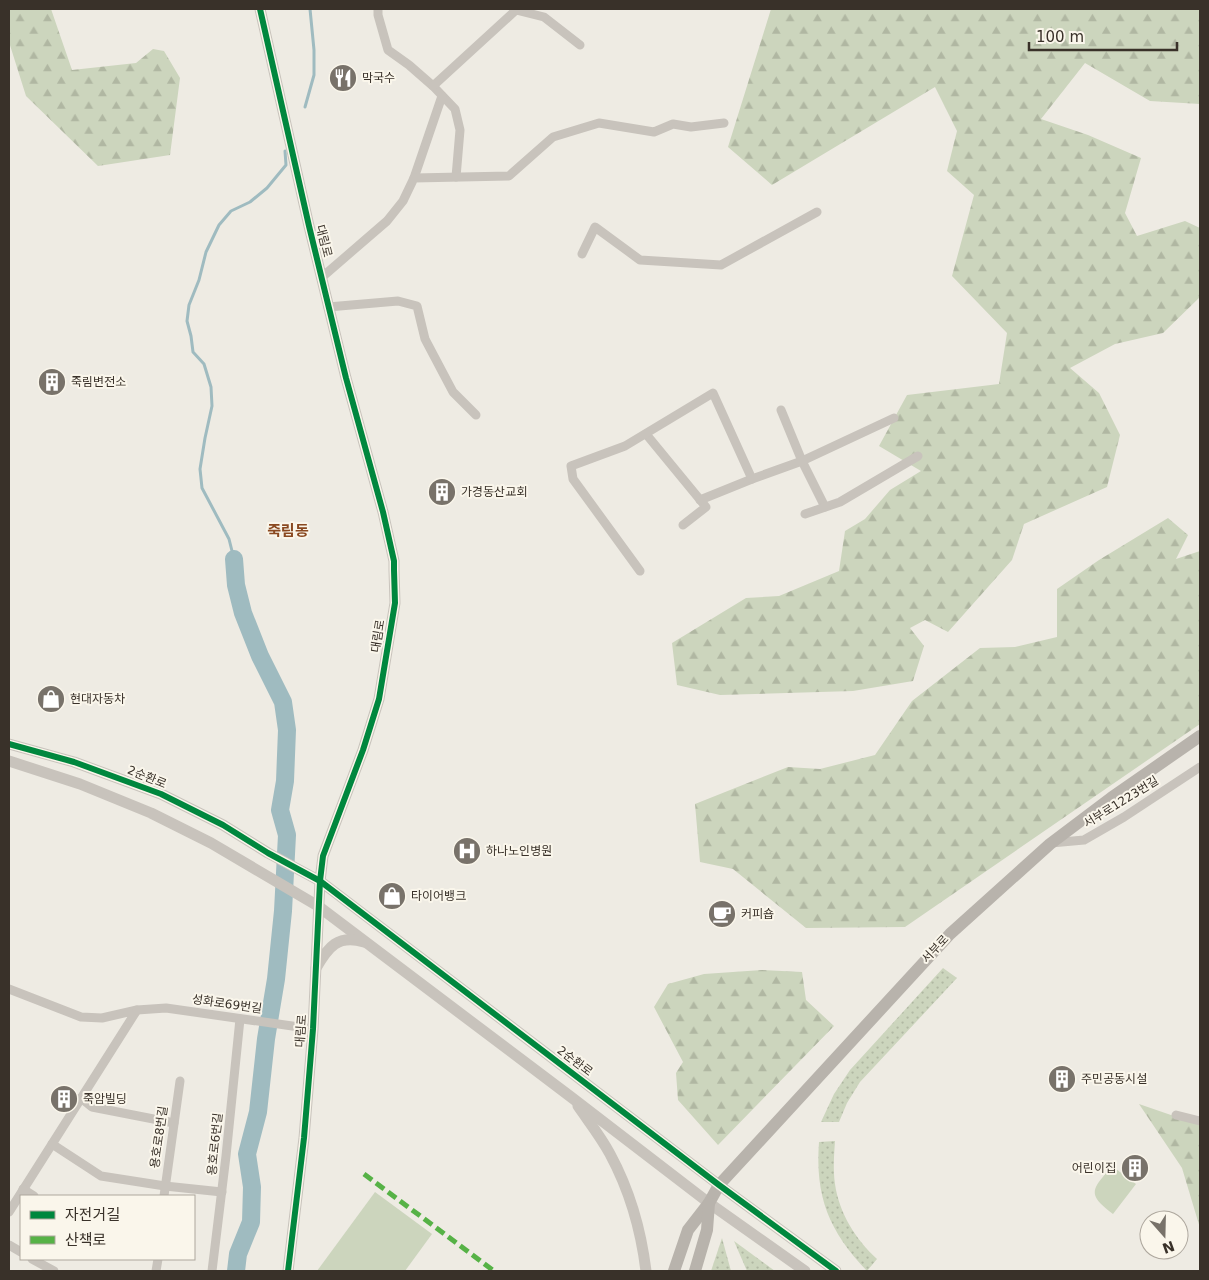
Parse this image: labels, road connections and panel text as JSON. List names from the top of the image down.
{
  "streets": {
    "main road": ["서부로"],
    "street": [
      "대림로",
      "2순환로",
      "서부로1223번길",
      "성화로69번길",
      "용호로8번길",
      "용호로6번길"
    ]
  },
  "crossings": [
    ["대림로", "2순환로"],
    ["대림로", "성화로69번길"],
    ["2순환로", "서부로"],
    ["서부로1223번길", "서부로"],
    ["성화로69번길", "용호로6번길"]
  ],
  "districts": ["죽림동"],
  "places": {
    "restaurant": ["막국수"],
    "building": [
      "죽림변전소",
      "가경동산교회",
      "주민공동시설",
      "죽암빌딩",
      "어린이집"
    ],
    "shop": ["현대자동차", "타이어뱅크"],
    "hospital": ["하나노인병원"],
    "cafe": ["커피숍"]
  },
  "legend": ["자전거길", "산책로"],
  "scale_bar": "100 m",
  "north": "bottom"
}
